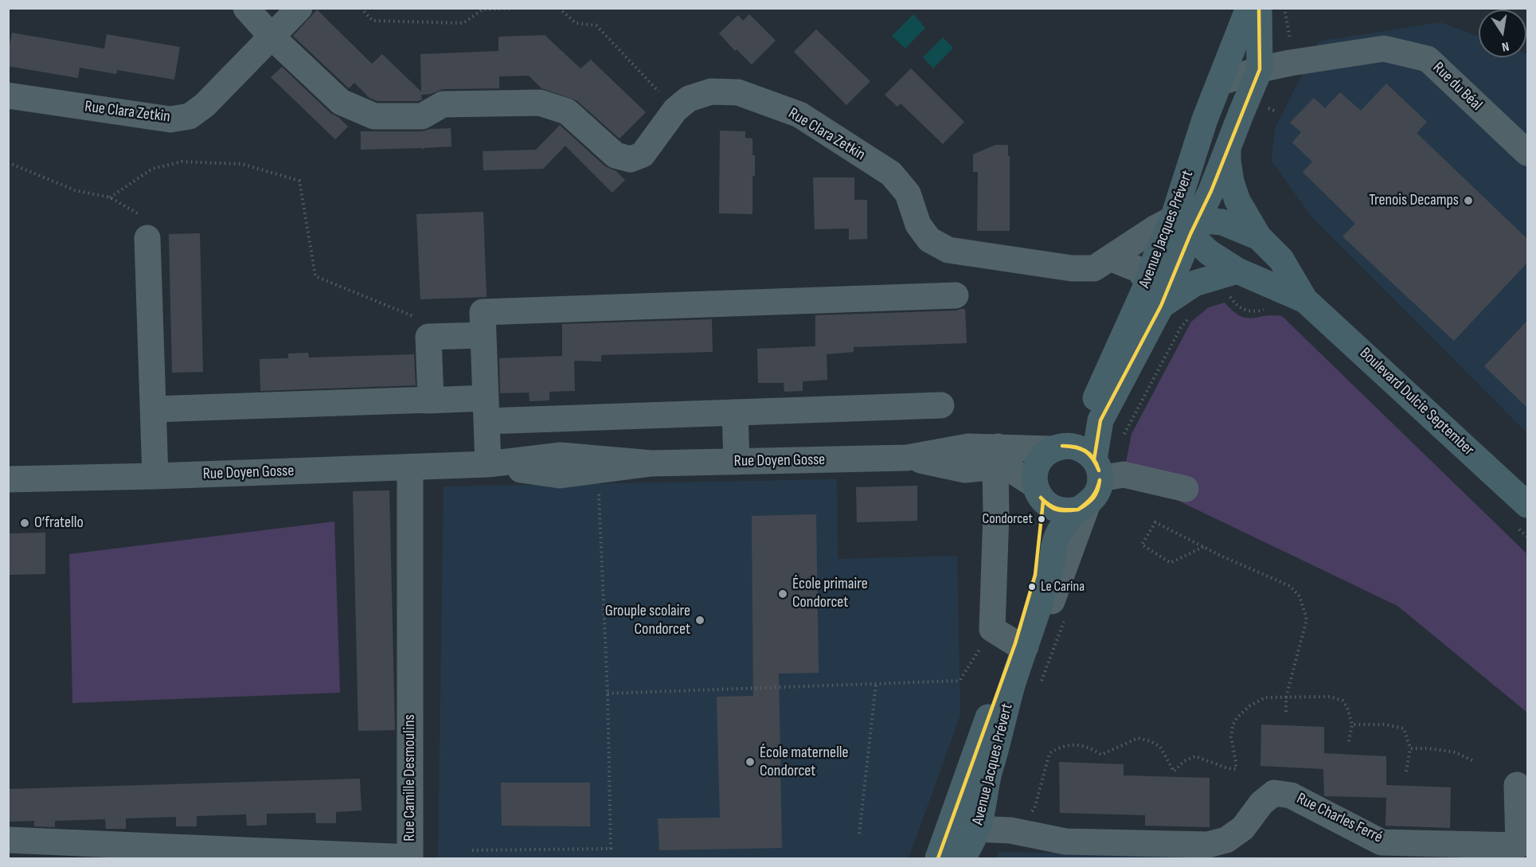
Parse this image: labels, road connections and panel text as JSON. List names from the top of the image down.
{
  "streets": {
    "main road": ["Avenue Jacques Prévert", "Boulevard Dulcie September"],
    "street": [
      "Rue du Béal",
      "Rue Clara Zetkin",
      "Rue Doyen Gosse",
      "Rue Camille Desmoulins",
      "Rue Charles Ferré"
    ]
  },
  "crossings": [
    ["Rue du Béal", "Avenue Jacques Prévert"],
    ["Rue Clara Zetkin", "Avenue Jacques Prévert"],
    ["Rue Clara Zetkin", "Boulevard Dulcie September"],
    ["Avenue Jacques Prévert", "Boulevard Dulcie September"],
    ["Avenue Jacques Prévert", "Rue Doyen Gosse"],
    ["Avenue Jacques Prévert", "Rue Charles Ferré"],
    ["Rue Doyen Gosse", "Rue Camille Desmoulins"]
  ],
  "places": [
    "Trenois Decamps",
    "Condorcet",
    "O’fratello",
    "Le Carina",
    "École primaire Condorcet",
    "Grouple scolaire Condorcet",
    "École maternelle Condorcet"
  ],
  "north": "bottom"
}
